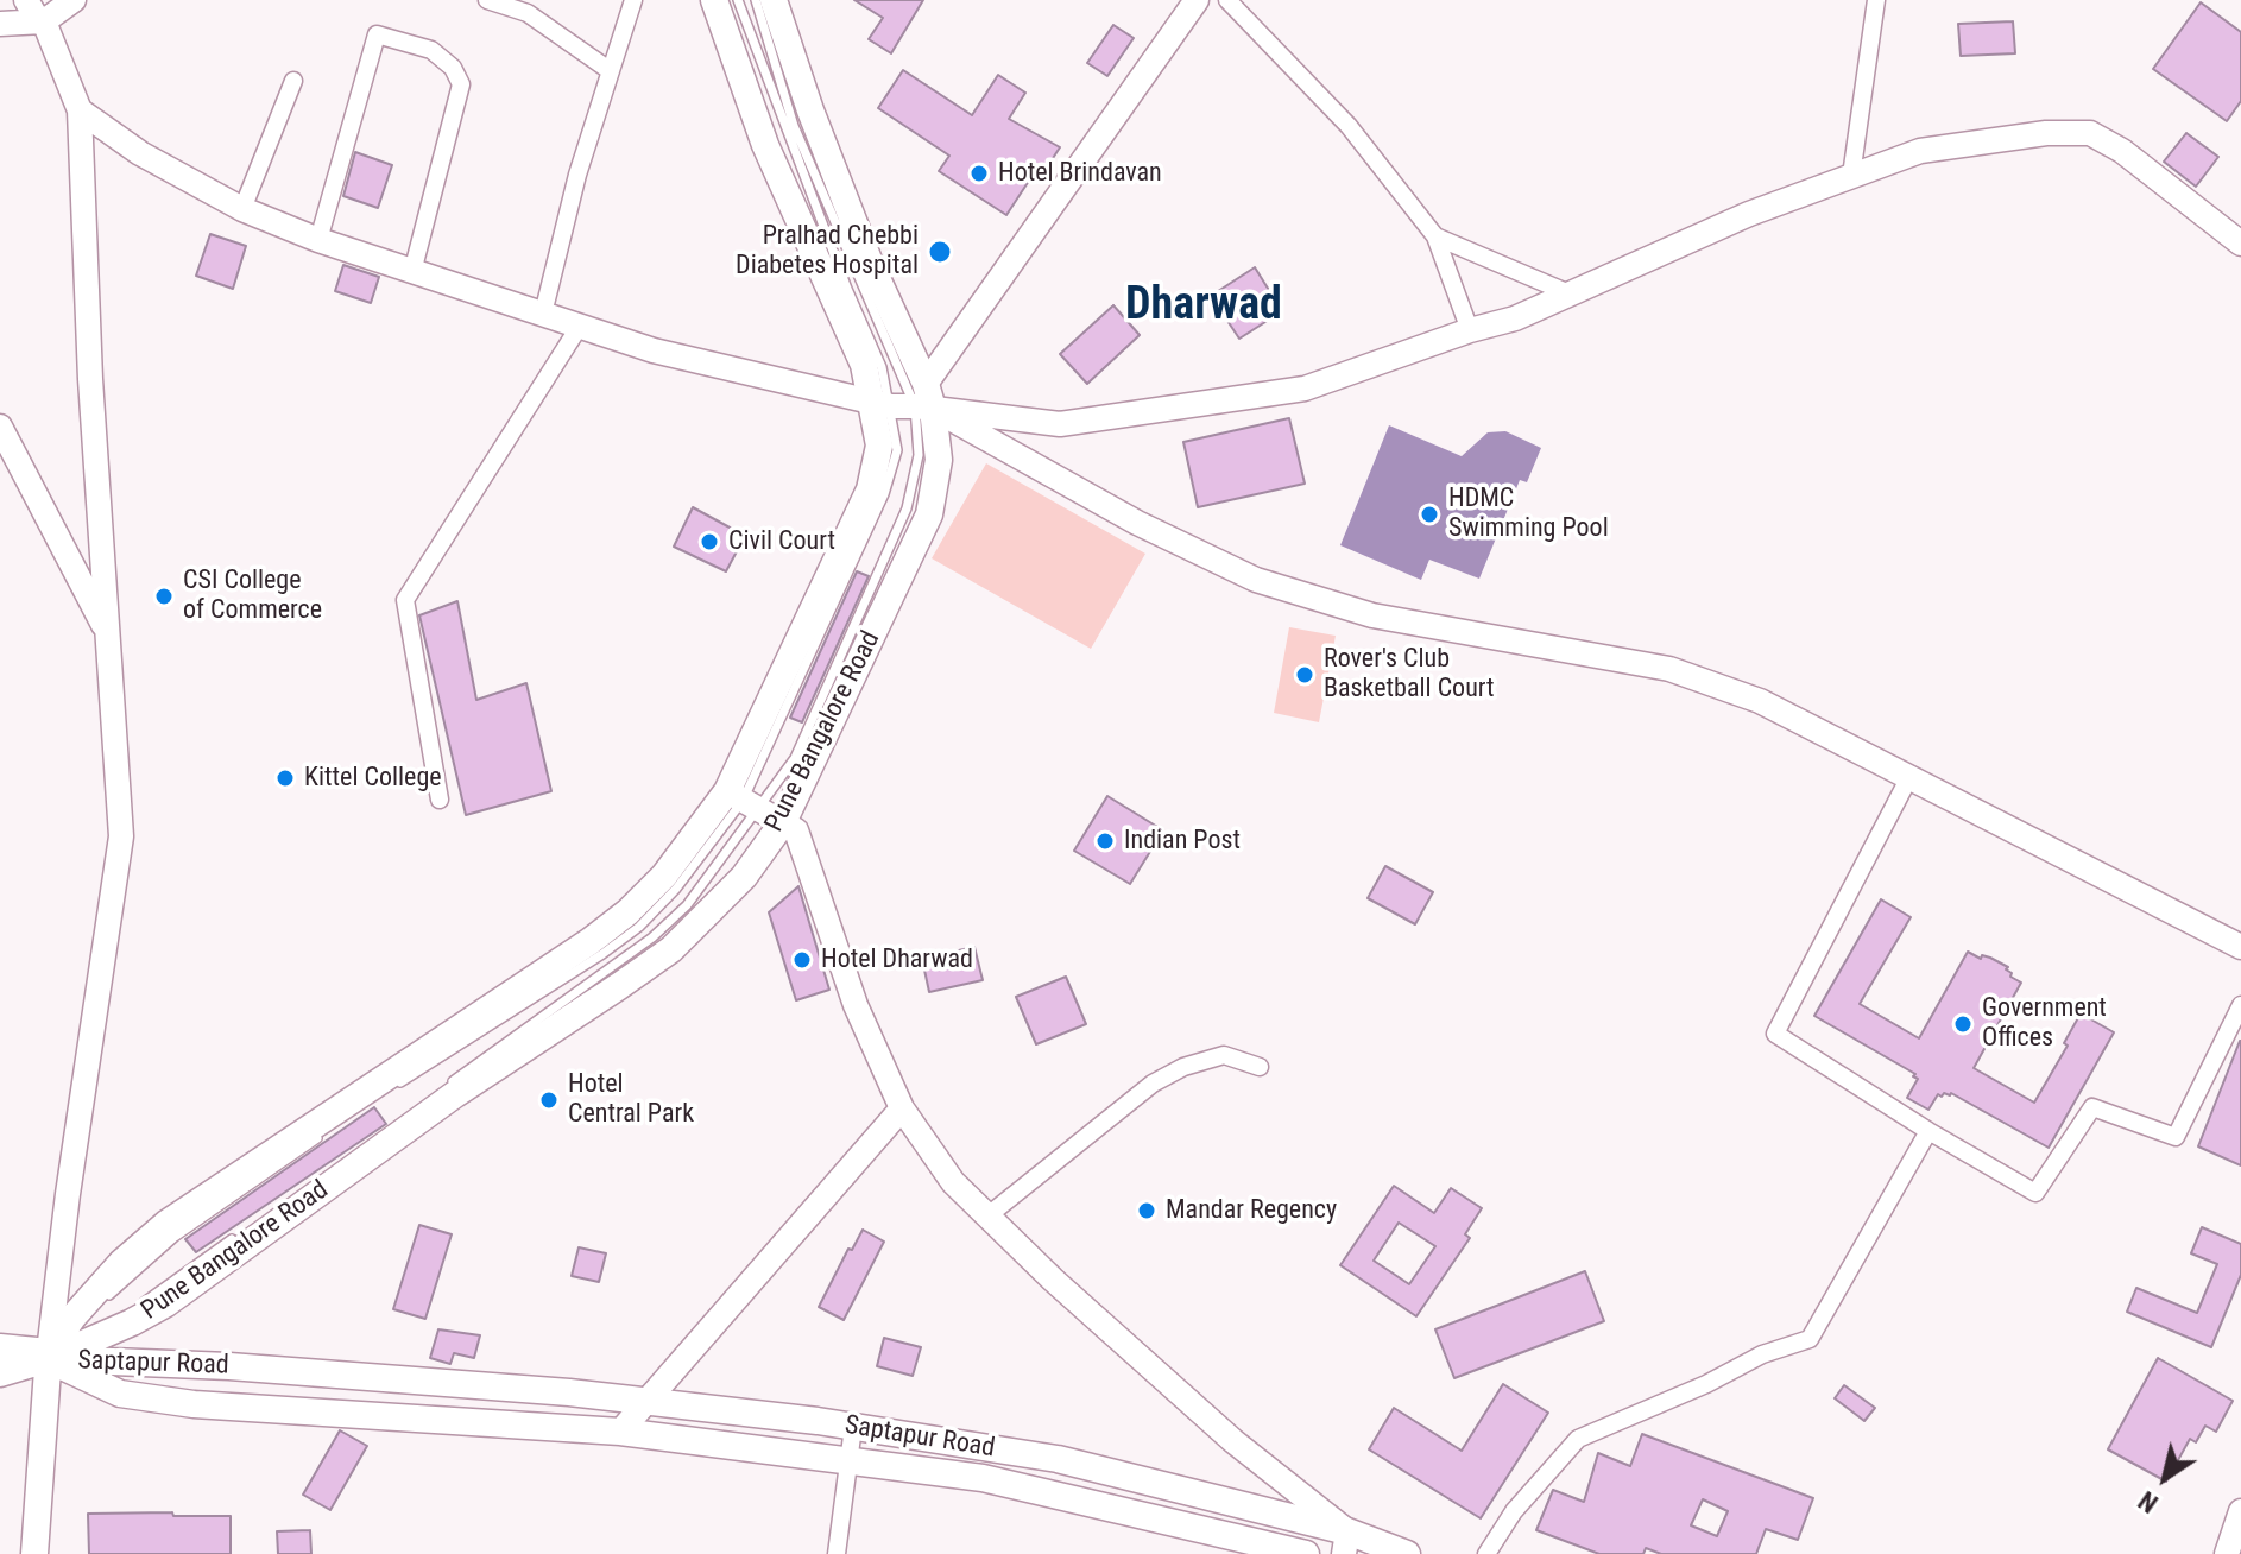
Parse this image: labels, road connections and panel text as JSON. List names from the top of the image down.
{
  "streets": {
    "main road": ["Pune Bangalore Road", "Saptapur Road"]
  },
  "crossings": [
    ["Pune Bangalore Road", "Saptapur Road"]
  ],
  "districts": ["Dharwad"],
  "places": [
    "Hotel Brindavan",
    "Pralhad Chebbi Diabetes Hospital",
    "HDMC Swimming Pool",
    "Civil Court",
    "CSI College of Commerce",
    "Rover's Club Basketball Court",
    "Kittel College",
    "Indian Post",
    "Hotel Dharwad",
    "Government Offices",
    "Hotel Central Park",
    "Mandar Regency"
  ],
  "north": "bottom left"
}
